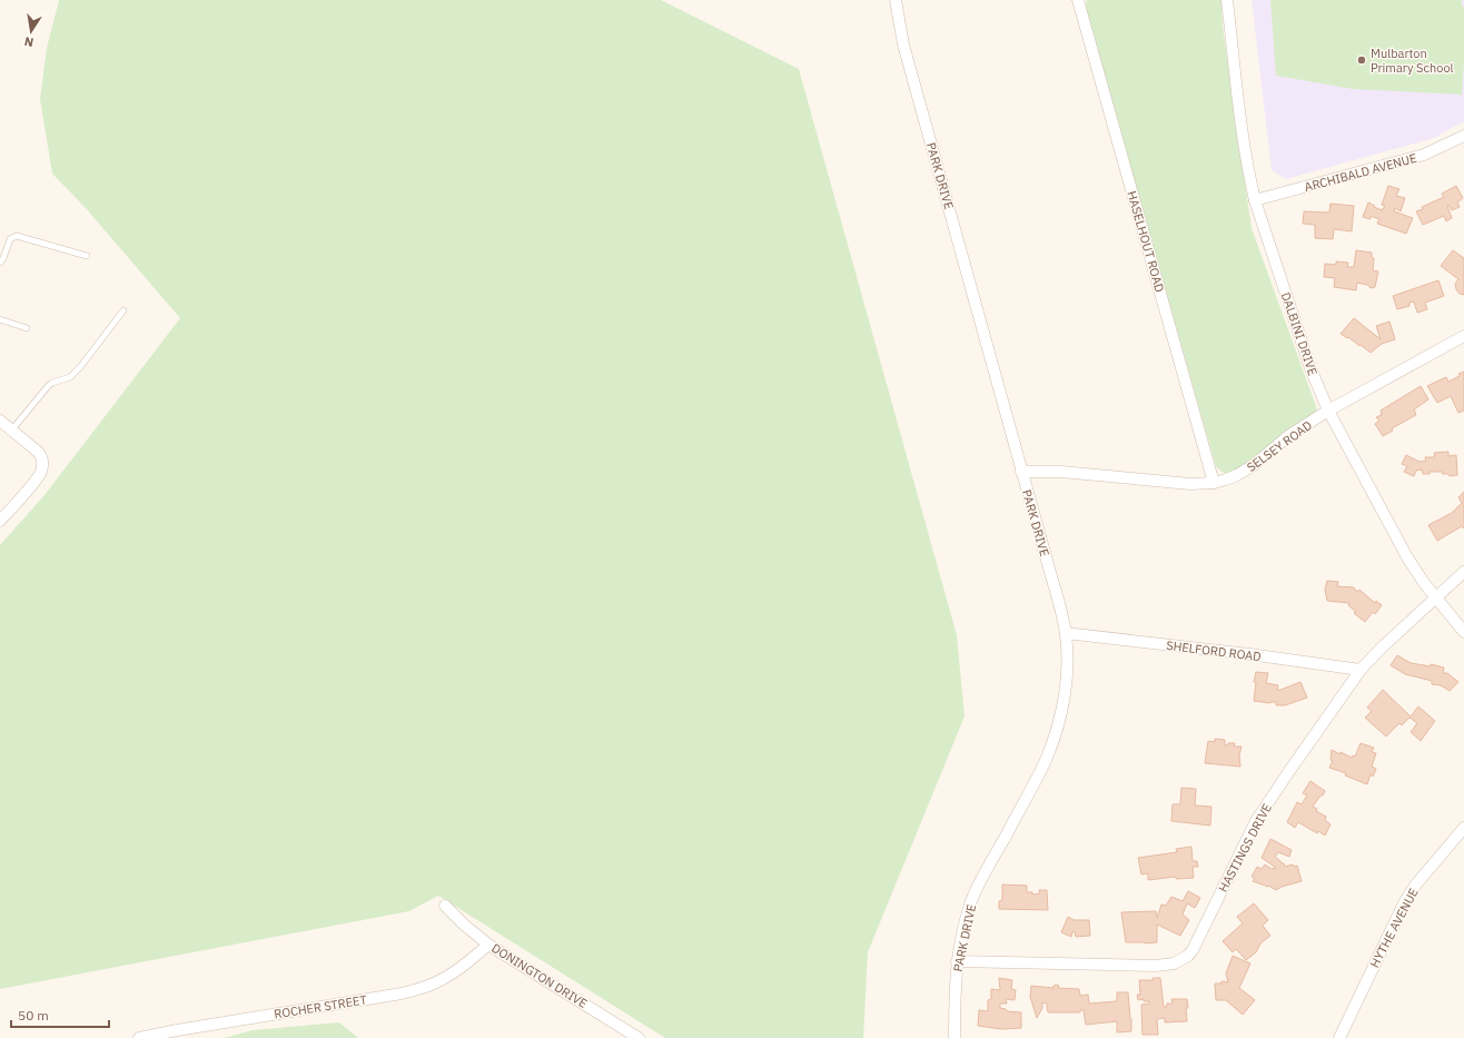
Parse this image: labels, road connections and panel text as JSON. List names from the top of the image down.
{
  "streets": {
    "street": [
      "ARCHIBALD AVENUE",
      "PARK DRIVE",
      "HASELHOUT ROAD",
      "DALBINI DRIVE",
      "SELSEY ROAD",
      "SHELFORD ROAD",
      "HASTINGS DRIVE",
      "HYTHE AVENUE",
      "DONINGTON DRIVE",
      "ROCHER STREET"
    ]
  },
  "crossings": [
    ["ARCHIBALD AVENUE", "DALBINI DRIVE"],
    ["PARK DRIVE", "SELSEY ROAD"],
    ["PARK DRIVE", "SHELFORD ROAD"],
    ["PARK DRIVE", "HASTINGS DRIVE"],
    ["HASELHOUT ROAD", "SELSEY ROAD"],
    ["DALBINI DRIVE", "SELSEY ROAD"],
    ["DALBINI DRIVE", "HASTINGS DRIVE"],
    ["SHELFORD ROAD", "HASTINGS DRIVE"],
    ["DONINGTON DRIVE", "ROCHER STREET"]
  ],
  "places": ["Mulbarton Primary School"],
  "scale_bar": "50 m",
  "north": "bottom"
}
